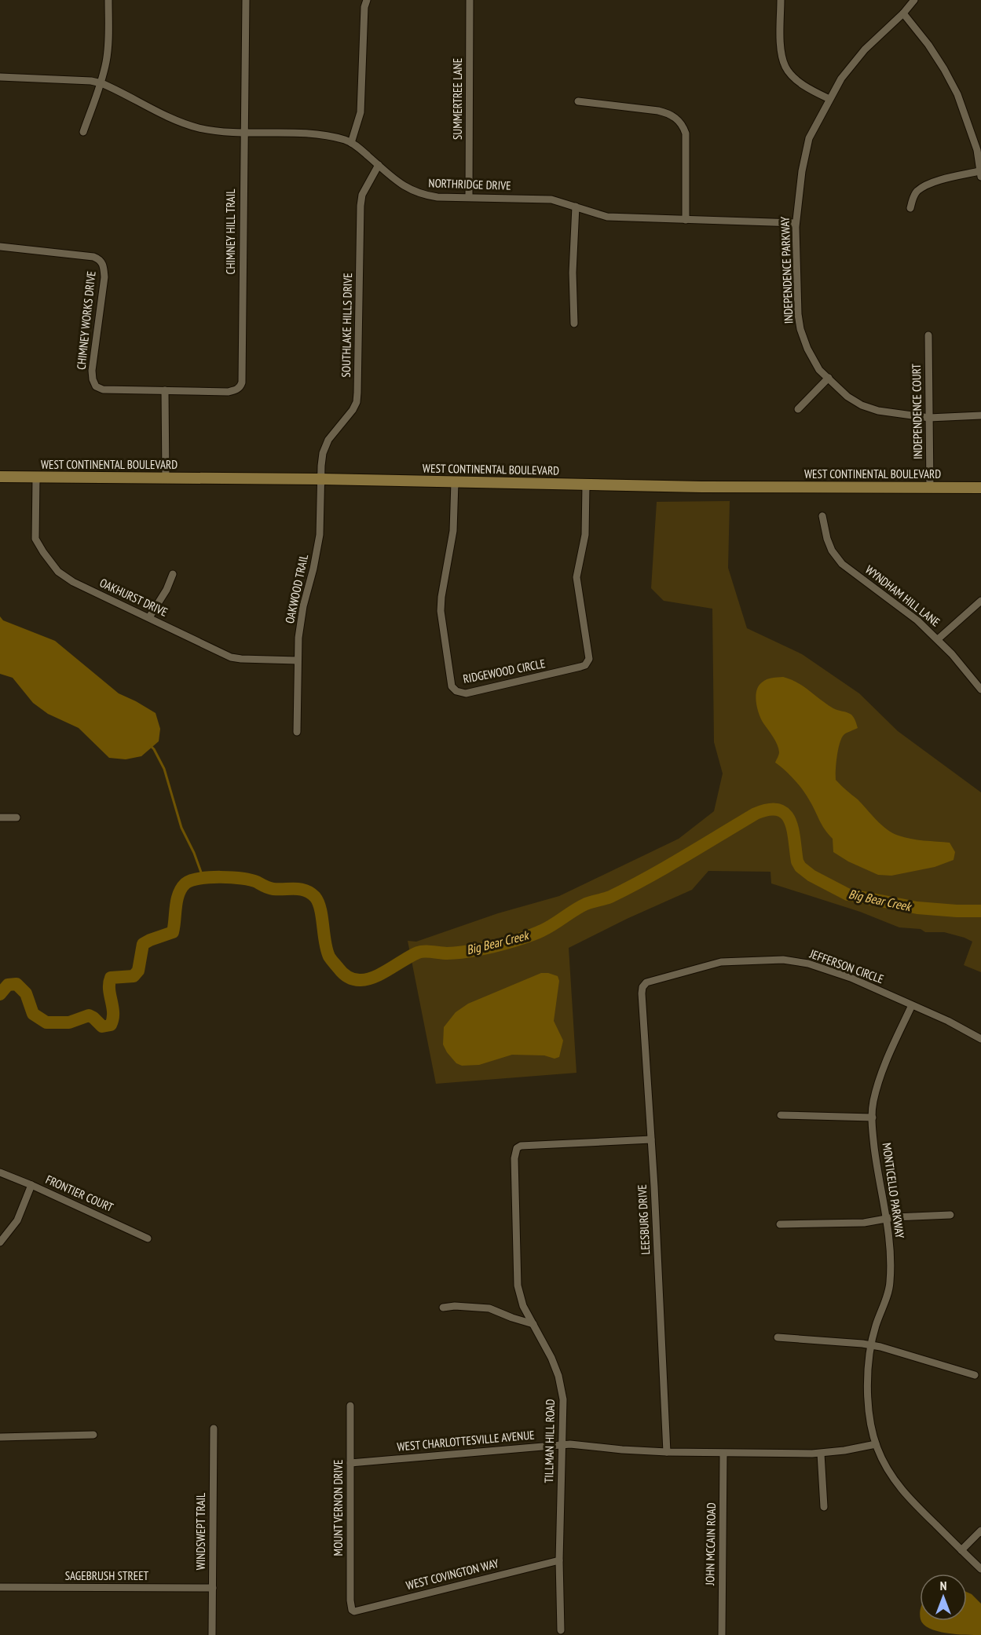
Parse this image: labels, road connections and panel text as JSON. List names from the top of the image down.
{
  "streets": {
    "main road": ["WEST CONTINENTAL BOULEVARD"],
    "street": [
      "SUMMERTREE LANE",
      "NORTHRIDGE DRIVE",
      "CHIMNEY HILL TRAIL",
      "INDEPENDENCE PARKWAY",
      "CHIMNEY WORKS DRIVE",
      "SOUTHLAKE HILLS DRIVE",
      "INDEPENDENCE COURT",
      "OAKWOOD TRAIL",
      "WYNDHAM HILL LANE",
      "OAKHURST DRIVE",
      "RIDGEWOOD CIRCLE",
      "JEFFERSON CIRCLE",
      "MONTICELLO PARKWAY",
      "FRONTIER COURT",
      "LEESBURG DRIVE",
      "WEST CHARLOTTESVILLE AVENUE",
      "TILLMAN HILL ROAD",
      "MOUNT VERNON DRIVE",
      "WINDSWEPT TRAIL",
      "JOHN MCCAIN ROAD",
      "WEST COVINGTON WAY",
      "SAGEBRUSH STREET"
    ]
  },
  "crossings": [
    ["SUMMERTREE LANE", "NORTHRIDGE DRIVE"],
    ["NORTHRIDGE DRIVE", "CHIMNEY HILL TRAIL"],
    ["NORTHRIDGE DRIVE", "INDEPENDENCE PARKWAY"],
    ["NORTHRIDGE DRIVE", "SOUTHLAKE HILLS DRIVE"],
    ["CHIMNEY HILL TRAIL", "CHIMNEY WORKS DRIVE"],
    ["INDEPENDENCE PARKWAY", "INDEPENDENCE COURT"],
    ["SOUTHLAKE HILLS DRIVE", "WEST CONTINENTAL BOULEVARD"],
    ["SOUTHLAKE HILLS DRIVE", "OAKWOOD TRAIL"],
    ["INDEPENDENCE COURT", "WEST CONTINENTAL BOULEVARD"],
    ["WEST CONTINENTAL BOULEVARD", "OAKWOOD TRAIL"],
    ["WEST CONTINENTAL BOULEVARD", "OAKHURST DRIVE"],
    ["WEST CONTINENTAL BOULEVARD", "RIDGEWOOD CIRCLE"],
    ["OAKWOOD TRAIL", "OAKHURST DRIVE"],
    ["JEFFERSON CIRCLE", "MONTICELLO PARKWAY"],
    ["JEFFERSON CIRCLE", "LEESBURG DRIVE"],
    ["MONTICELLO PARKWAY", "WEST CHARLOTTESVILLE AVENUE"],
    ["LEESBURG DRIVE", "WEST CHARLOTTESVILLE AVENUE"],
    ["LEESBURG DRIVE", "TILLMAN HILL ROAD"],
    ["WEST CHARLOTTESVILLE AVENUE", "TILLMAN HILL ROAD"],
    ["WEST CHARLOTTESVILLE AVENUE", "MOUNT VERNON DRIVE"],
    ["WEST CHARLOTTESVILLE AVENUE", "JOHN MCCAIN ROAD"],
    ["TILLMAN HILL ROAD", "WEST COVINGTON WAY"],
    ["MOUNT VERNON DRIVE", "WEST COVINGTON WAY"],
    ["WINDSWEPT TRAIL", "SAGEBRUSH STREET"]
  ],
  "water": ["Big Bear Creek"],
  "north": "top"
}
